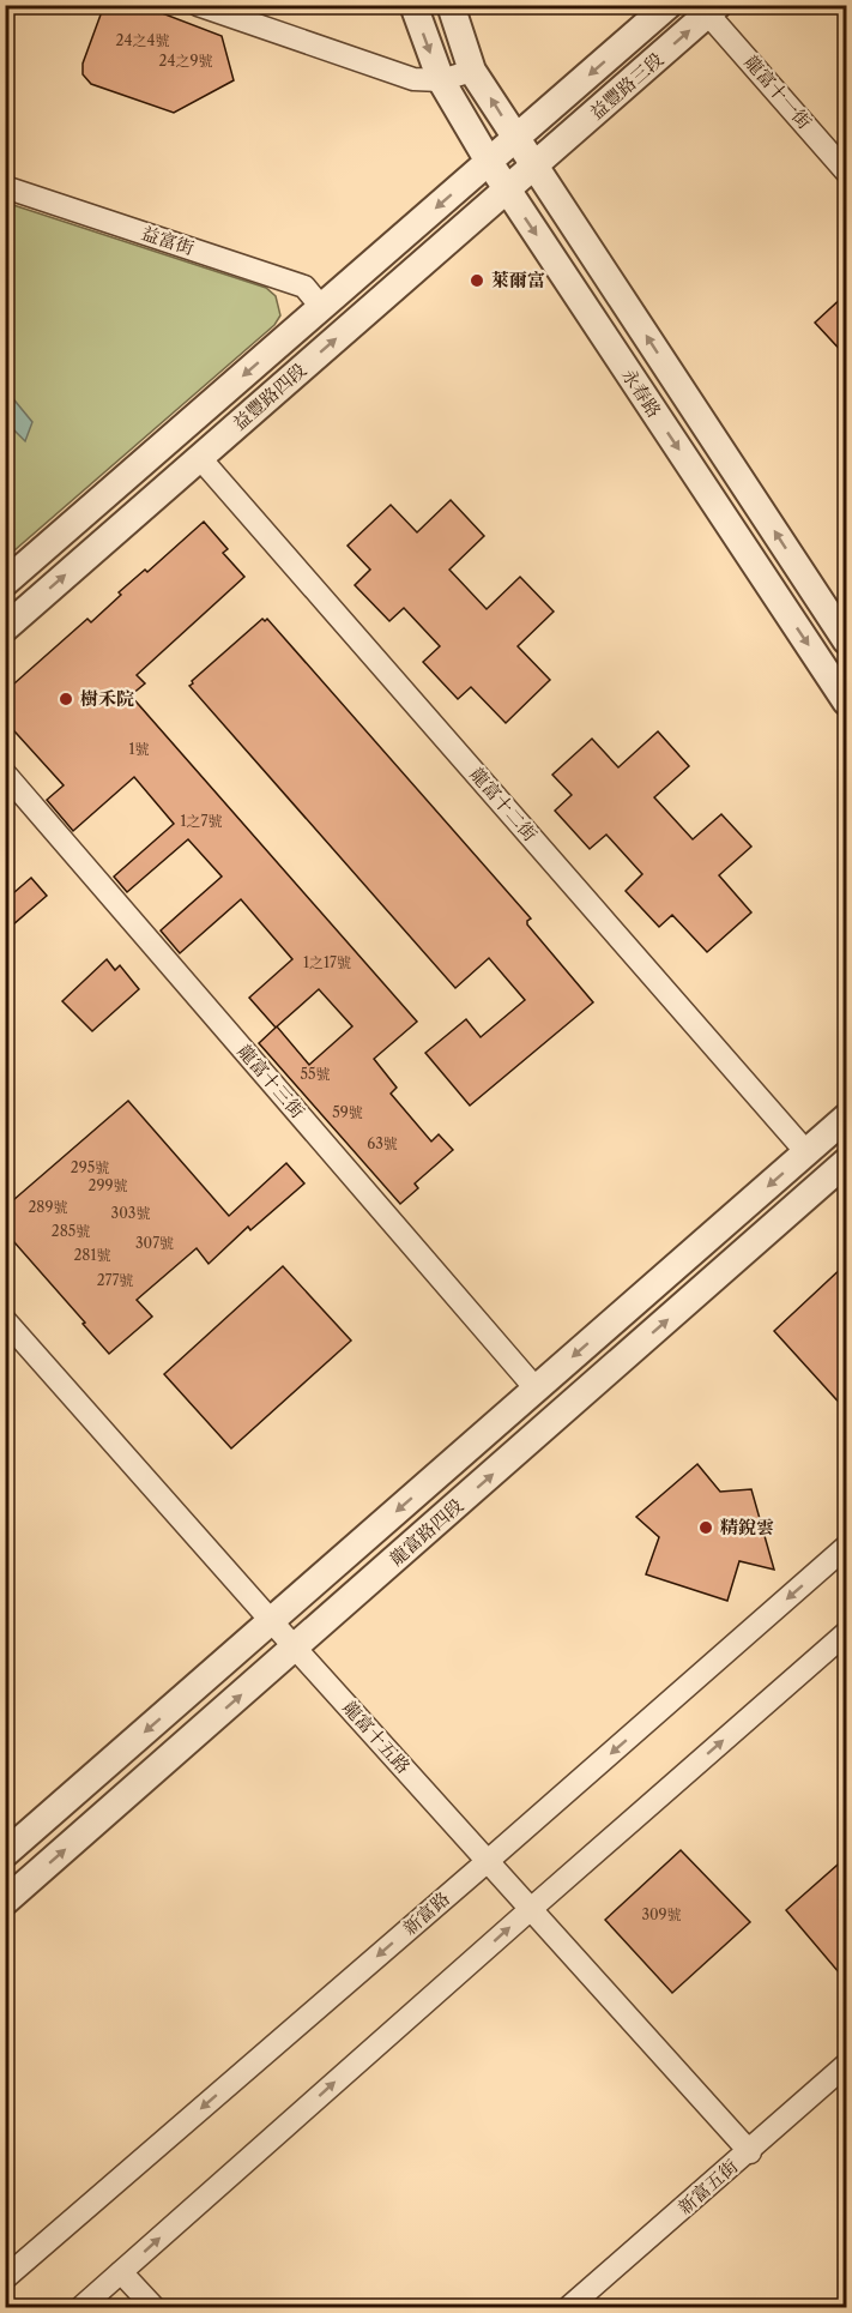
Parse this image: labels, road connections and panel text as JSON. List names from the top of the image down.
{
  "streets": {
    "street": [
      "益豐路三段",
      "龍富十一街",
      "益富街",
      "永春路",
      "益豐路四段",
      "龍富十二街",
      "龍富十三街",
      "龍富路四段",
      "龍富十五路",
      "新富路",
      "新富五街"
    ]
  },
  "crossings": [
    ["益豐路三段", "龍富十一街"],
    ["益豐路三段", "永春路"],
    ["益豐路三段", "益豐路四段"],
    ["益富街", "益豐路四段"],
    ["永春路", "益豐路四段"],
    ["益豐路四段", "龍富十二街"],
    ["龍富十二街", "龍富路四段"],
    ["龍富十三街", "龍富路四段"],
    ["龍富路四段", "龍富十五路"],
    ["龍富十五路", "新富路"],
    ["龍富十五路", "新富五街"]
  ],
  "places": ["萊爾富", "樹禾院", "精銳雲"],
  "house_numbers": [
    "24之4號",
    "24之9號",
    "1號",
    "1之7號",
    "1之17號",
    "55號",
    "59號",
    "63號",
    "295號",
    "299號",
    "289號",
    "303號",
    "285號",
    "307號",
    "281號",
    "277號",
    "309號"
  ]
}
